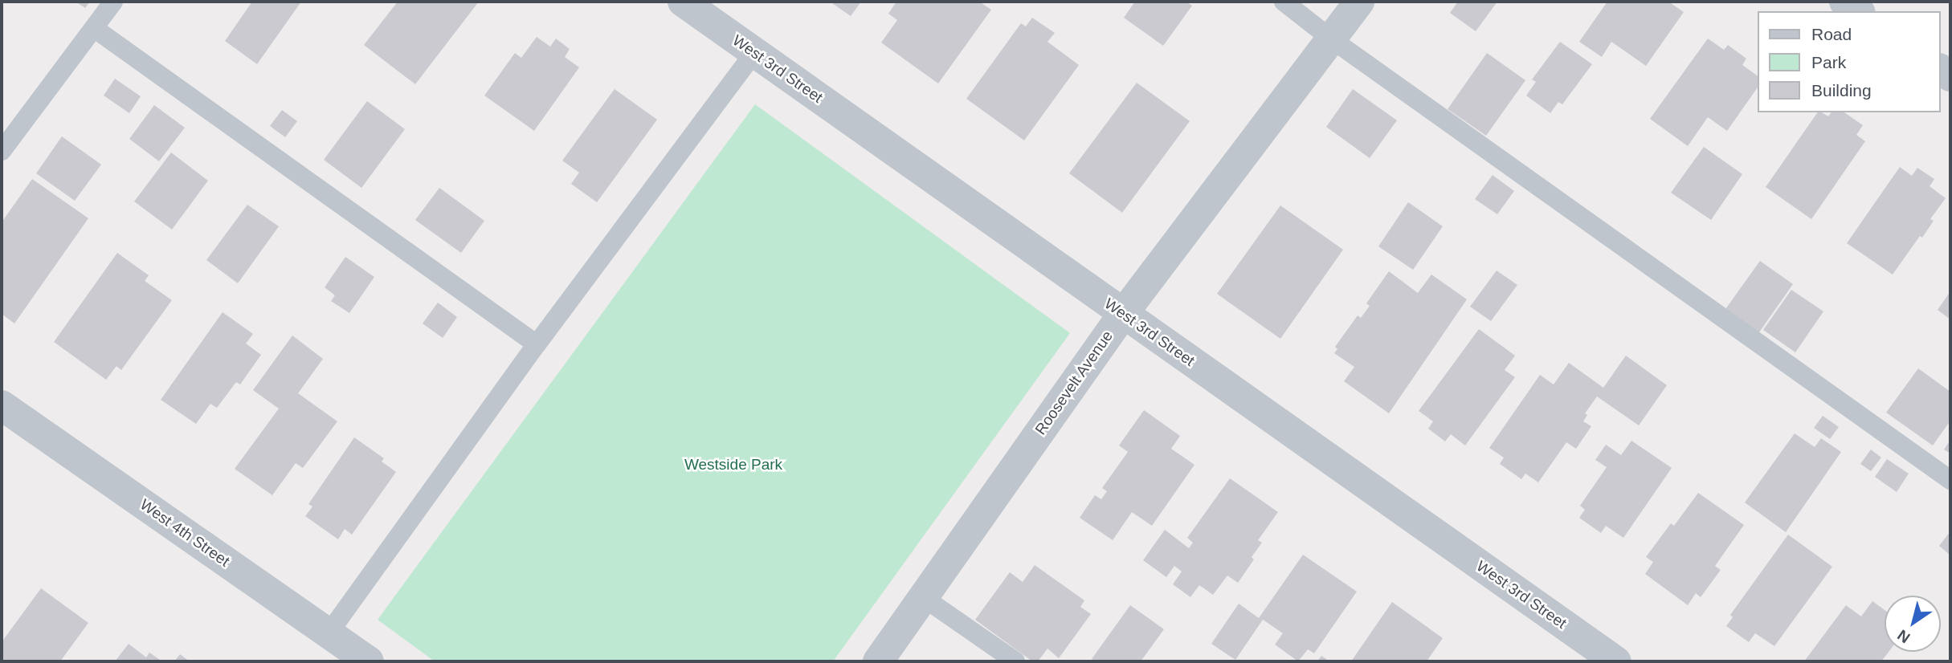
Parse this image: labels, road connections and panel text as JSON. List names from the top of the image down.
{
  "streets": {
    "street": ["West 3rd Street", "Roosevelt Avenue", "West 4th Street"]
  },
  "crossings": [
    ["West 3rd Street", "Roosevelt Avenue"]
  ],
  "parks": ["Westside Park"],
  "legend": ["Road", "Park", "Building"],
  "north": "bottom left"
}
